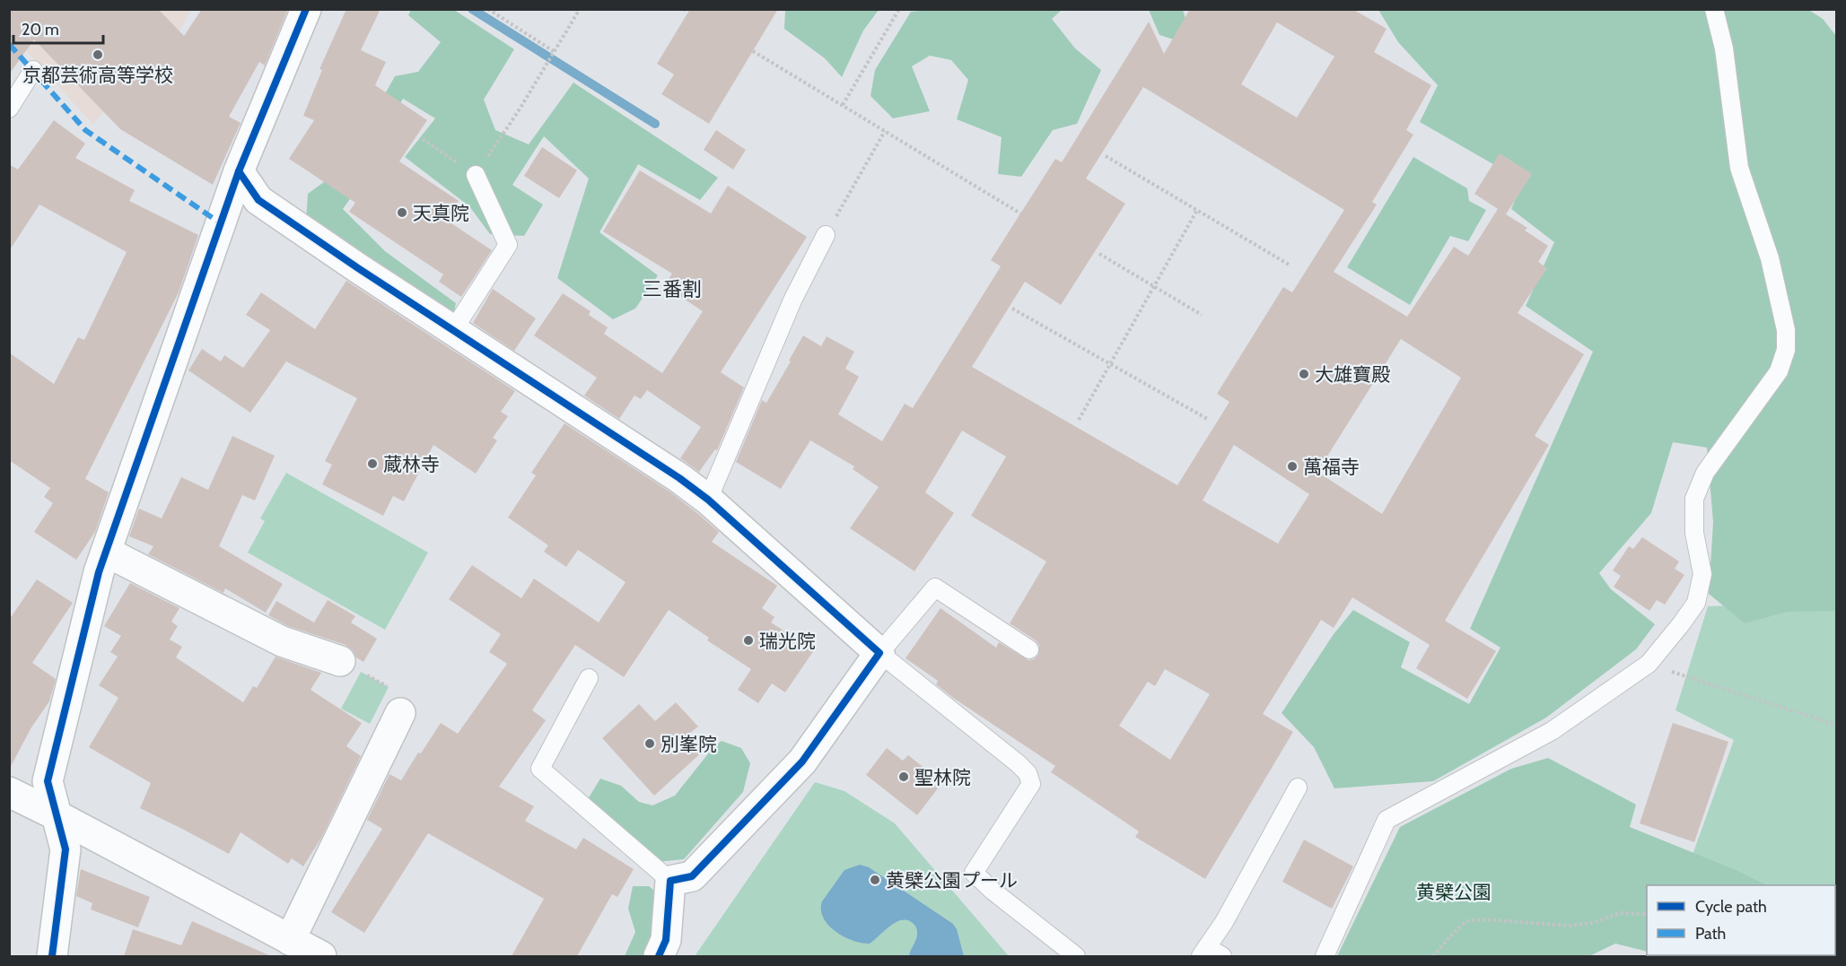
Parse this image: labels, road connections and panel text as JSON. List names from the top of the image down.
{
  "districts": ["三番割"],
  "parks": ["黄檗公園"],
  "places": [
    "京都芸術高等学校",
    "天真院",
    "大雄寶殿",
    "蔵林寺",
    "萬福寺",
    "瑞光院",
    "別峯院",
    "聖林院",
    "黄檗公園プール"
  ],
  "legend": ["Cycle path", "Path"],
  "scale_bar": "20 m"
}
